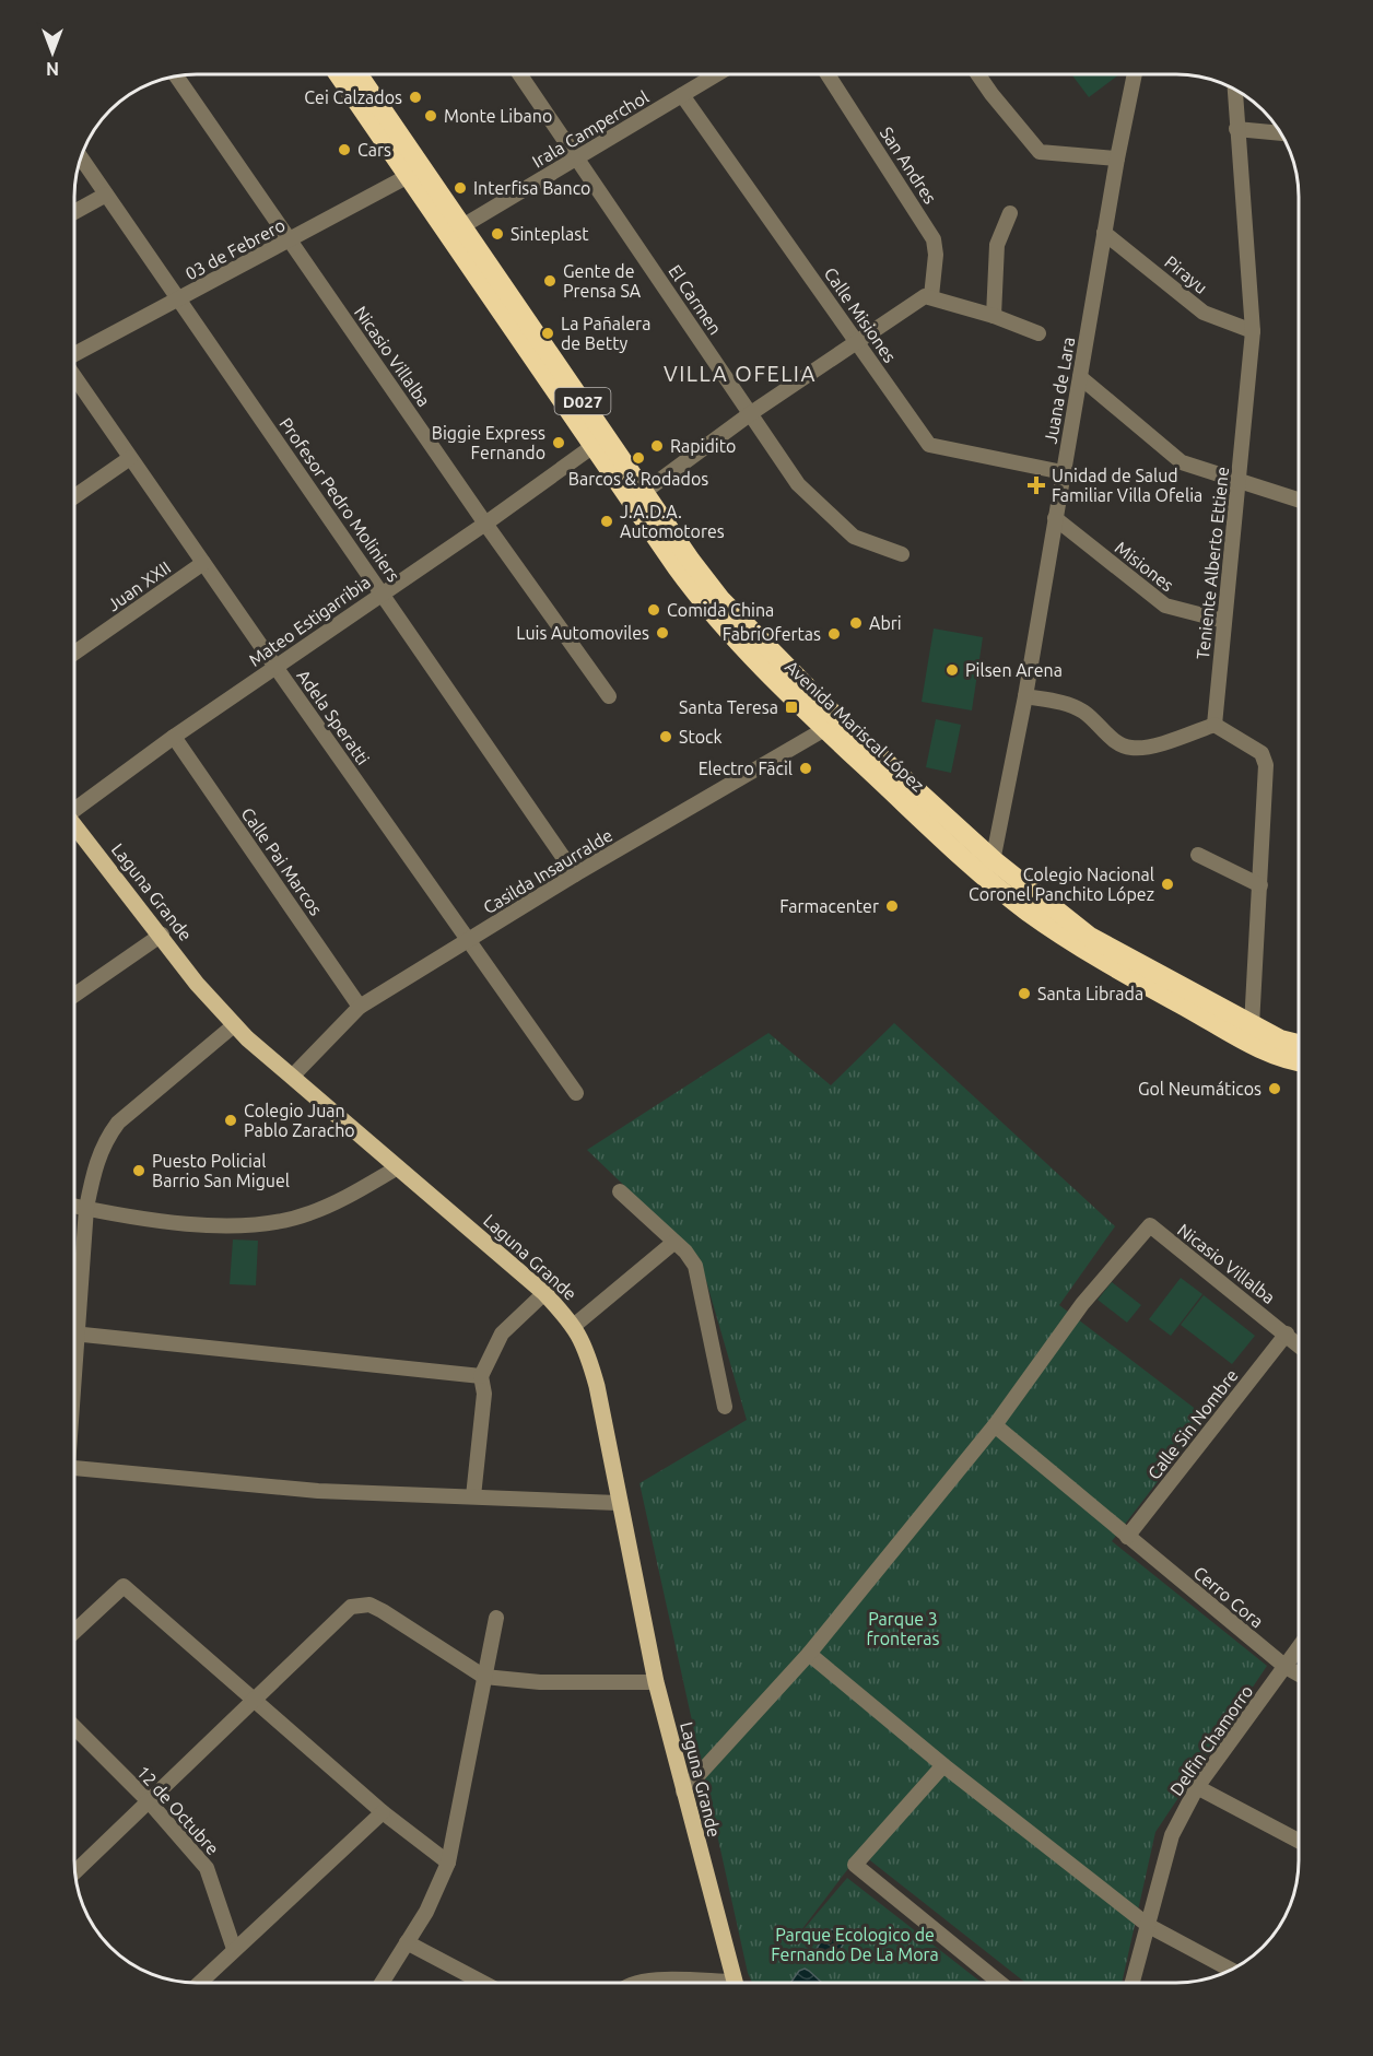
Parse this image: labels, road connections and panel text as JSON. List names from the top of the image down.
{
  "streets": {
    "highway": ["D027", "Avenida Mariscal López"],
    "main road": ["Laguna Grande"],
    "street": [
      "Irala Camperchol",
      "San Andres",
      "03 de Febrero",
      "Pirayu",
      "El Carmen",
      "Calle Misiones",
      "Nicasio Villalba",
      "Juana de Lara",
      "Profesor Pedro Moliniers",
      "Teniente Alberto Ettiene",
      "Misiones",
      "Juan XXII",
      "Mateo Estigarribia",
      "Adela Speratti",
      "Calle Pai Marcos",
      "Casilda Insaurralde",
      "Calle Sin Nombre",
      "Cerro Cora",
      "Delfin Chamorro",
      "12 de Octubre"
    ]
  },
  "crossings": [
    ["Irala Camperchol", "El Carmen"],
    ["Irala Camperchol", "Calle Misiones"],
    ["Irala Camperchol", "Avenida Mariscal López"],
    ["03 de Febrero", "Nicasio Villalba"],
    ["03 de Febrero", "Profesor Pedro Moliniers"],
    ["03 de Febrero", "Avenida Mariscal López"],
    ["Pirayu", "Juana de Lara"],
    ["Pirayu", "Teniente Alberto Ettiene"],
    ["Calle Misiones", "Juana de Lara"],
    ["Nicasio Villalba", "Mateo Estigarribia"],
    ["Nicasio Villalba", "Calle Sin Nombre"],
    ["Nicasio Villalba", "Cerro Cora"],
    ["Juana de Lara", "Misiones"],
    ["Juana de Lara", "Avenida Mariscal López"],
    ["Profesor Pedro Moliniers", "Mateo Estigarribia"],
    ["Profesor Pedro Moliniers", "Casilda Insaurralde"],
    ["Teniente Alberto Ettiene", "Misiones"],
    ["Juan XXII", "Adela Speratti"],
    ["Mateo Estigarribia", "Adela Speratti"],
    ["Mateo Estigarribia", "Avenida Mariscal López"],
    ["Mateo Estigarribia", "Calle Pai Marcos"],
    ["Adela Speratti", "Casilda Insaurralde"],
    ["Avenida Mariscal López", "Casilda Insaurralde"],
    ["Calle Pai Marcos", "Casilda Insaurralde"],
    ["Casilda Insaurralde", "Laguna Grande"],
    ["Calle Sin Nombre", "Cerro Cora"],
    ["Cerro Cora", "Delfin Chamorro"]
  ],
  "districts": ["VILLA OFELIA"],
  "parks": ["Parque 3 fronteras", "Parque Ecologico de Fernando De La Mora"],
  "places": {
    "other": [
      "Cei Calzados",
      "Monte Libano",
      "Cars",
      "Interfisa Banco",
      "Sinteplast",
      "Gente de Prensa SA",
      "La Pañalera de Betty",
      "Biggie Express Fernando",
      "Rapidito",
      "Barcos & Rodados",
      "J.A.D.A. Automotores",
      "Comida China",
      "Abri",
      "Luis Automoviles",
      "FabriOfertas",
      "Pilsen Arena",
      "Stock",
      "Electro Fãcil",
      "Colegio Nacional Coronel Panchito López",
      "Farmacenter",
      "Santa Librada",
      "Gol Neumáticos",
      "Colegio Juan Pablo Zaracho",
      "Puesto Policial Barrio San Miguel"
    ],
    "health": ["Unidad de Salud Familiar Villa Ofelia"],
    "transit": ["Santa Teresa"]
  },
  "north": "bottom"
}
